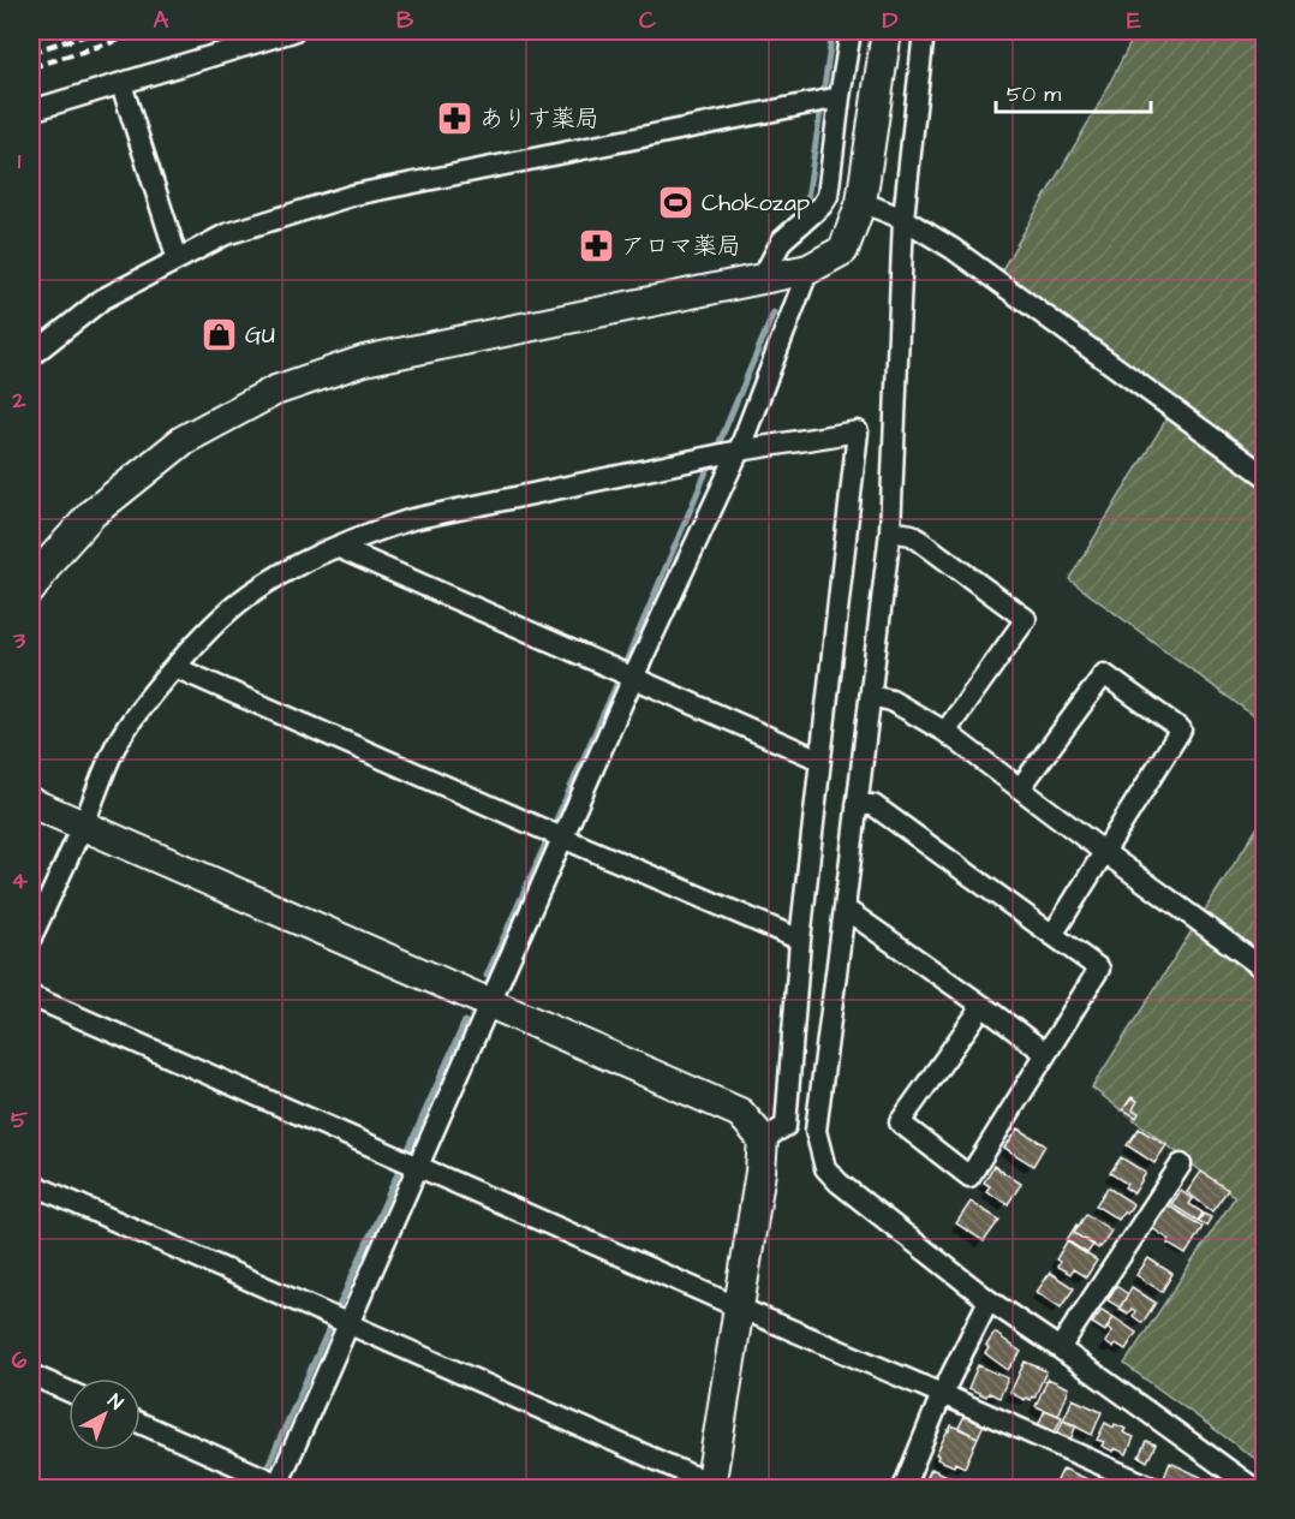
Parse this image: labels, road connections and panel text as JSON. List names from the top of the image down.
{
  "places": {
    "pharmacy": ["ありす薬局", "アロマ薬局"],
    "sports": ["Chokozap"],
    "shop": ["GU"]
  },
  "scale_bar": "50 m",
  "north": "top right",
  "grid": {
    "columns": [
      "A",
      "B",
      "C",
      "D",
      "E"
    ],
    "rows": [
      "1",
      "2",
      "3",
      "4",
      "5",
      "6"
    ]
  }
}
